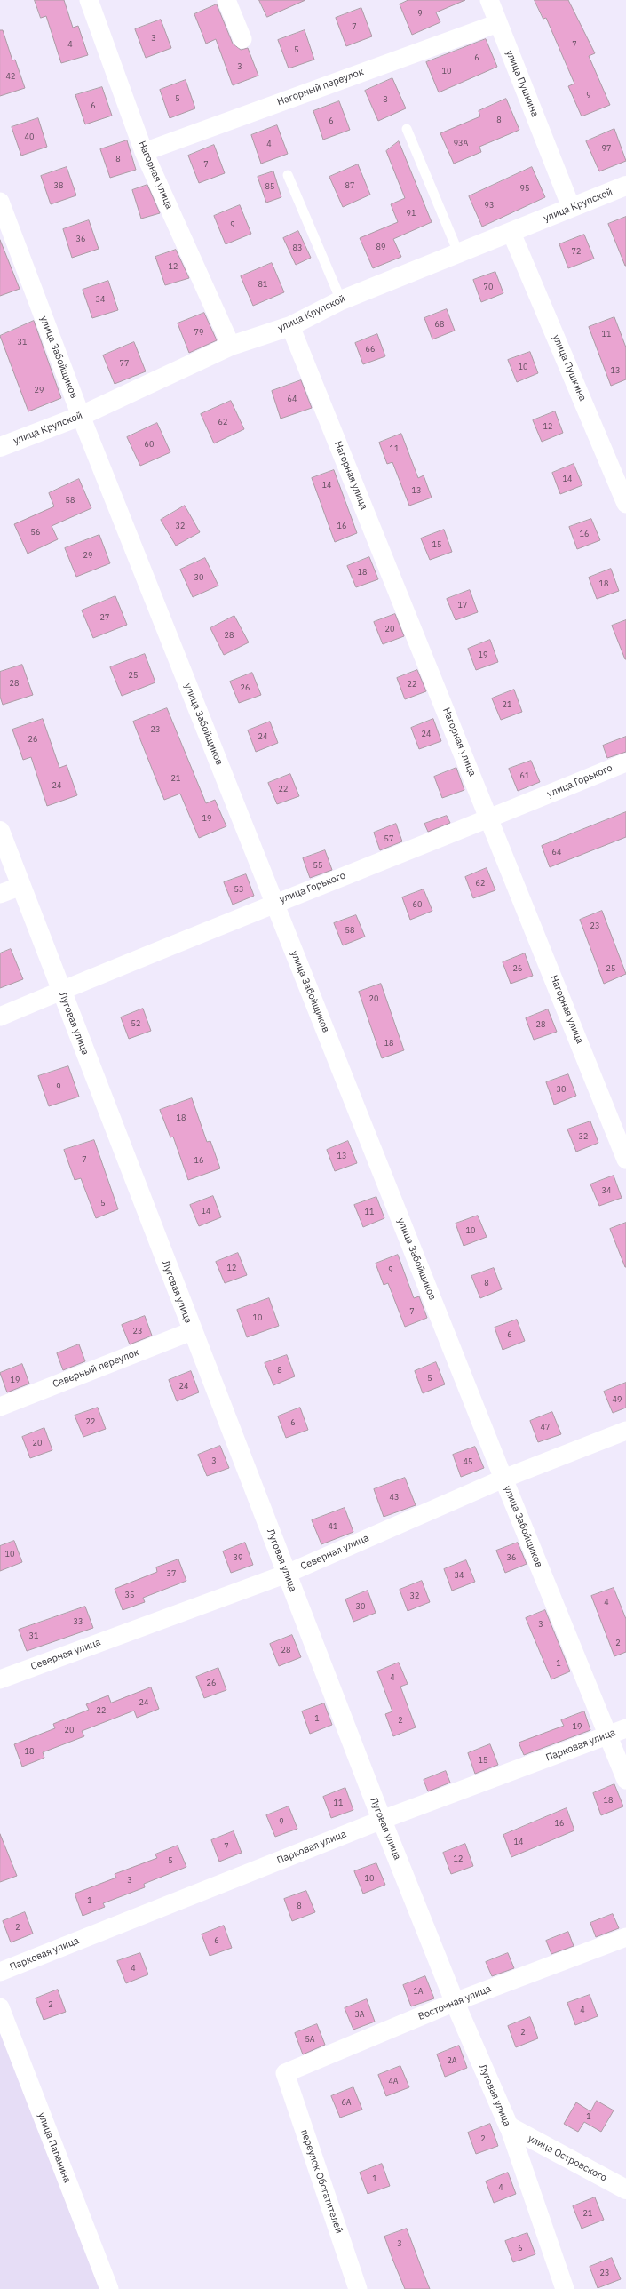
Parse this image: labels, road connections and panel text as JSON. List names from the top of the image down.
{
  "streets": {
    "main road": ["улица Крупской", "Луговая улица", "улица Островского"],
    "street": [
      "улица Пушкина",
      "Нагорный переулок",
      "Нагорная улица",
      "улица Забойщиков",
      "улица Горького",
      "Северный переулок",
      "Северная улица",
      "Парковая улица",
      "Восточная улица",
      "улица Папанина",
      "переулок Обогатителей"
    ]
  },
  "crossings": [
    ["улица Пушкина", "Нагорный переулок"],
    ["улица Пушкина", "улица Крупской"],
    ["Нагорный переулок", "Нагорная улица"],
    ["Нагорная улица", "улица Крупской"],
    ["Нагорная улица", "улица Горького"],
    ["улица Крупской", "улица Забойщиков"],
    ["улица Забойщиков", "улица Горького"],
    ["улица Забойщиков", "Северная улица"],
    ["улица Забойщиков", "Парковая улица"],
    ["улица Горького", "Луговая улица"],
    ["Луговая улица", "Северный переулок"],
    ["Луговая улица", "Северная улица"],
    ["Луговая улица", "Парковая улица"],
    ["Луговая улица", "Восточная улица"],
    ["Луговая улица", "улица Островского"],
    ["Восточная улица", "переулок Обогатителей"]
  ],
  "house_numbers": [
    "9",
    "7",
    "3",
    "4",
    "7",
    "5",
    "6",
    "3",
    "10",
    "42",
    "9",
    "5",
    "8",
    "6",
    "8",
    "6",
    "40",
    "93А",
    "4",
    "97",
    "8",
    "7",
    "38",
    "87",
    "85",
    "95",
    "93",
    "91",
    "9",
    "36",
    "89",
    "83",
    "72",
    "12",
    "81",
    "70",
    "34",
    "68",
    "79",
    "11",
    "31",
    "66",
    "77",
    "10",
    "13",
    "29",
    "64",
    "62",
    "12",
    "60",
    "11",
    "14",
    "14",
    "13",
    "58",
    "32",
    "16",
    "56",
    "16",
    "15",
    "29",
    "18",
    "30",
    "18",
    "17",
    "27",
    "20",
    "28",
    "19",
    "25",
    "28",
    "22",
    "26",
    "21",
    "23",
    "24",
    "24",
    "26",
    "61",
    "21",
    "24",
    "22",
    "19",
    "57",
    "64",
    "55",
    "62",
    "53",
    "60",
    "23",
    "58",
    "26",
    "25",
    "20",
    "52",
    "28",
    "18",
    "9",
    "30",
    "18",
    "32",
    "13",
    "7",
    "16",
    "34",
    "5",
    "14",
    "11",
    "10",
    "12",
    "9",
    "8",
    "7",
    "10",
    "23",
    "6",
    "8",
    "5",
    "19",
    "24",
    "49",
    "22",
    "6",
    "47",
    "20",
    "3",
    "45",
    "43",
    "41",
    "10",
    "39",
    "36",
    "37",
    "34",
    "35",
    "32",
    "4",
    "30",
    "33",
    "3",
    "31",
    "2",
    "28",
    "1",
    "4",
    "26",
    "24",
    "22",
    "1",
    "2",
    "19",
    "20",
    "18",
    "15",
    "18",
    "11",
    "9",
    "16",
    "14",
    "7",
    "12",
    "5",
    "10",
    "3",
    "1",
    "8",
    "2",
    "6",
    "4",
    "1А",
    "2",
    "4",
    "3А",
    "2",
    "5А",
    "2А",
    "4А",
    "6А",
    "1",
    "2",
    "1",
    "4",
    "21",
    "3",
    "6",
    "23"
  ]
}
